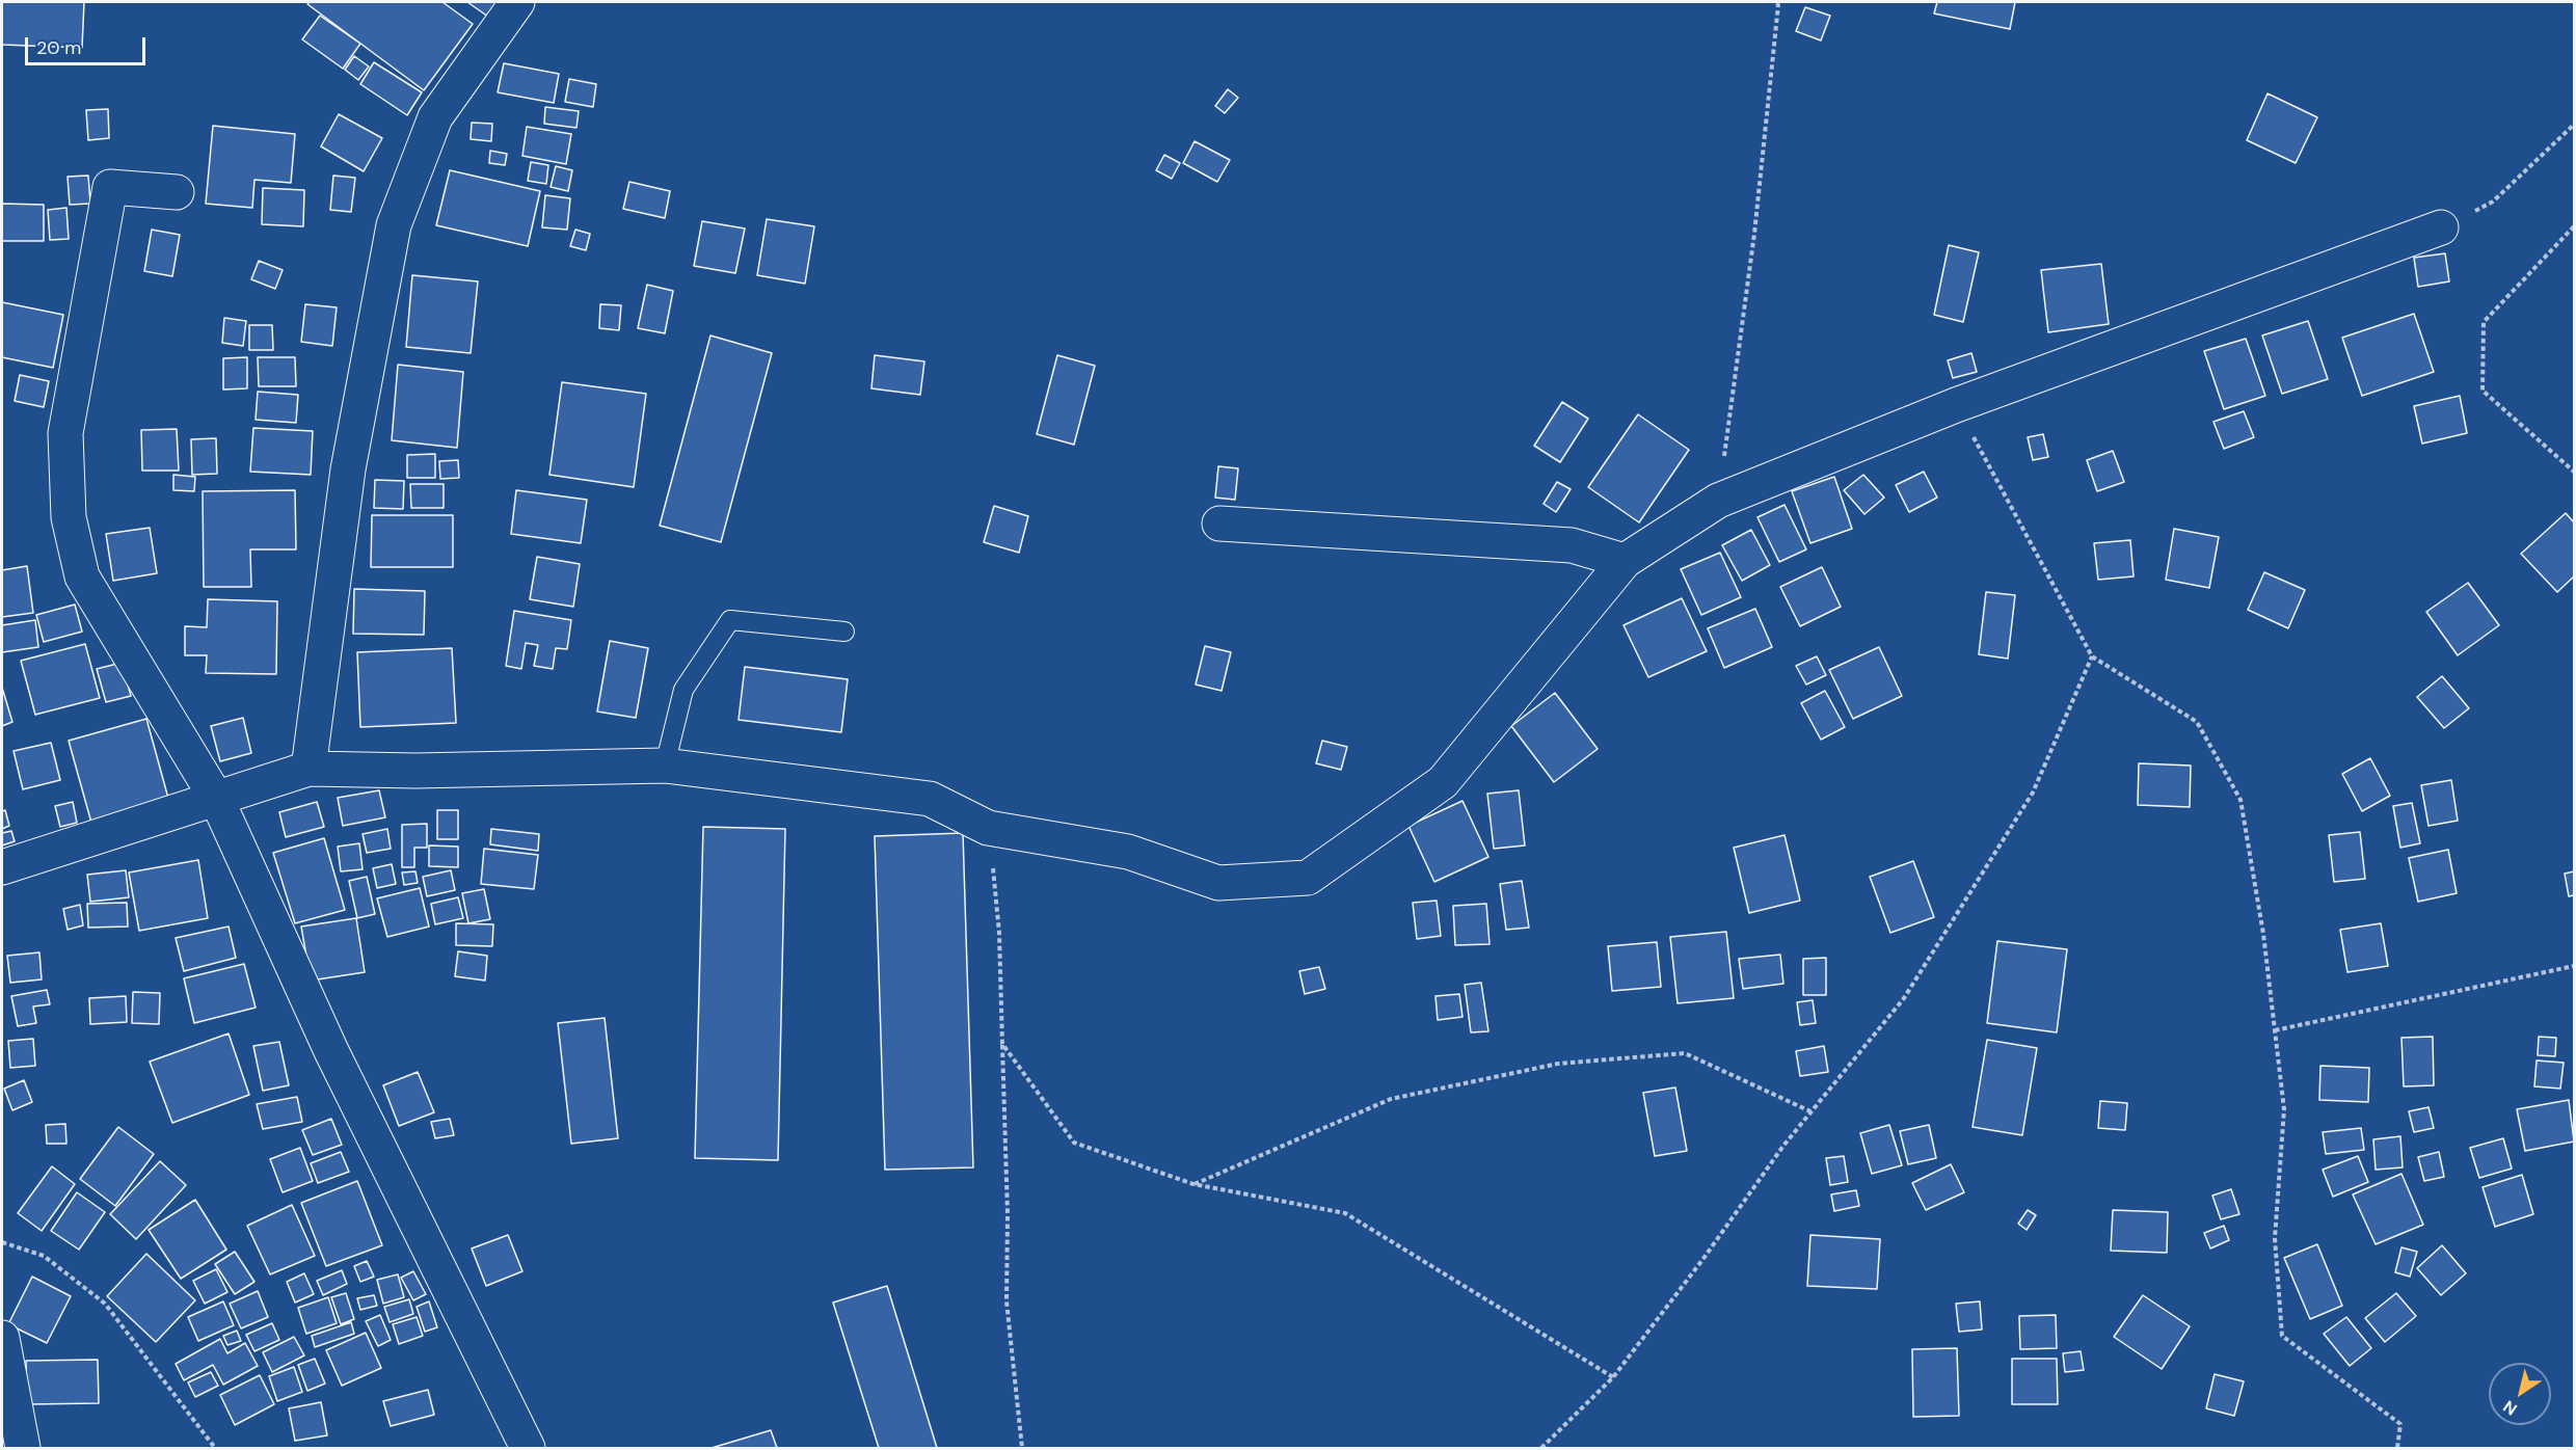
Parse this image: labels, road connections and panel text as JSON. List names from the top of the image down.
{
  "scale_bar": "20 m",
  "north": "bottom left"
}
